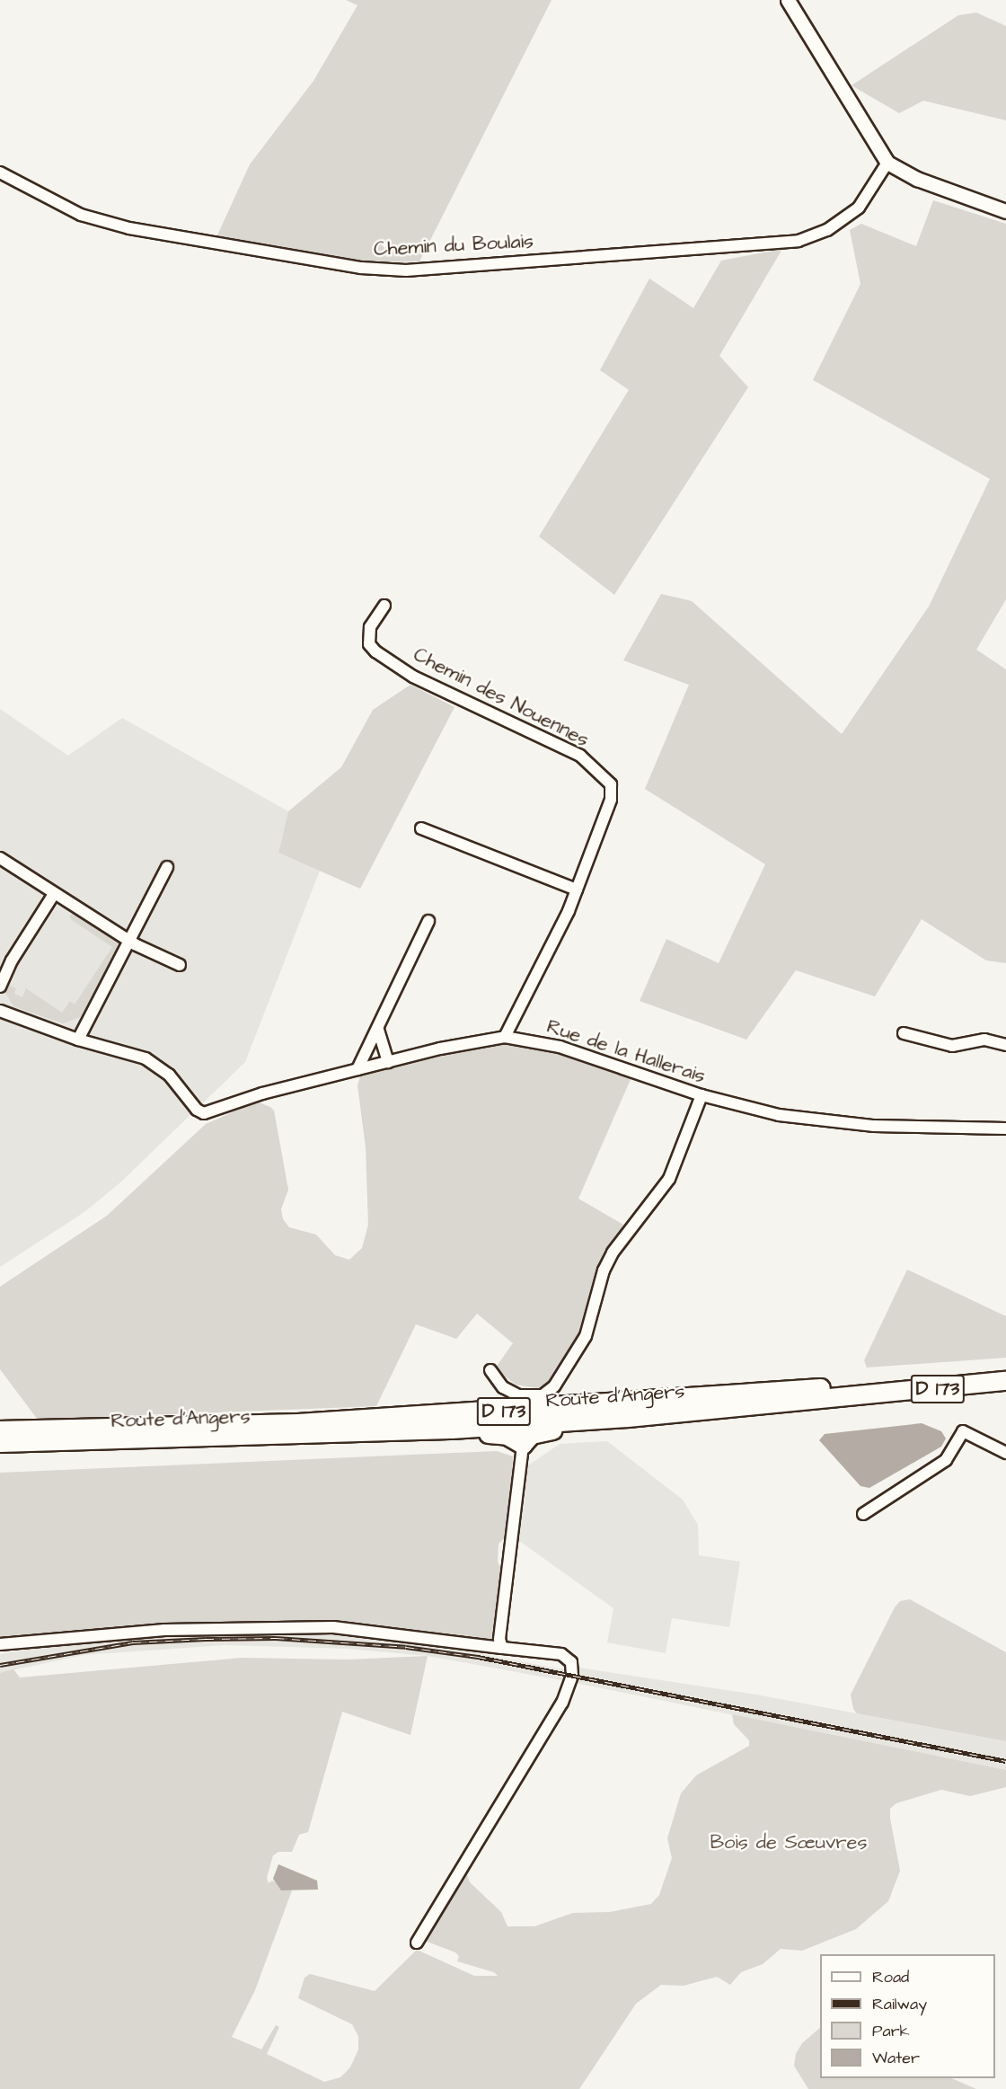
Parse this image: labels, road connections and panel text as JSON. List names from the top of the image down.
{
  "streets": {
    "highway": ["D 173", "Route d'Angers"],
    "street": ["Chemin du Boulais", "Chemin des Nouennes", "Rue de la Hallerais"]
  },
  "crossings": [
    ["Chemin des Nouennes", "Rue de la Hallerais"]
  ],
  "parks": ["Bois de Sœuvres"],
  "legend": [
    "Road",
    "Railway",
    "Park",
    "Water"
  ]
}
